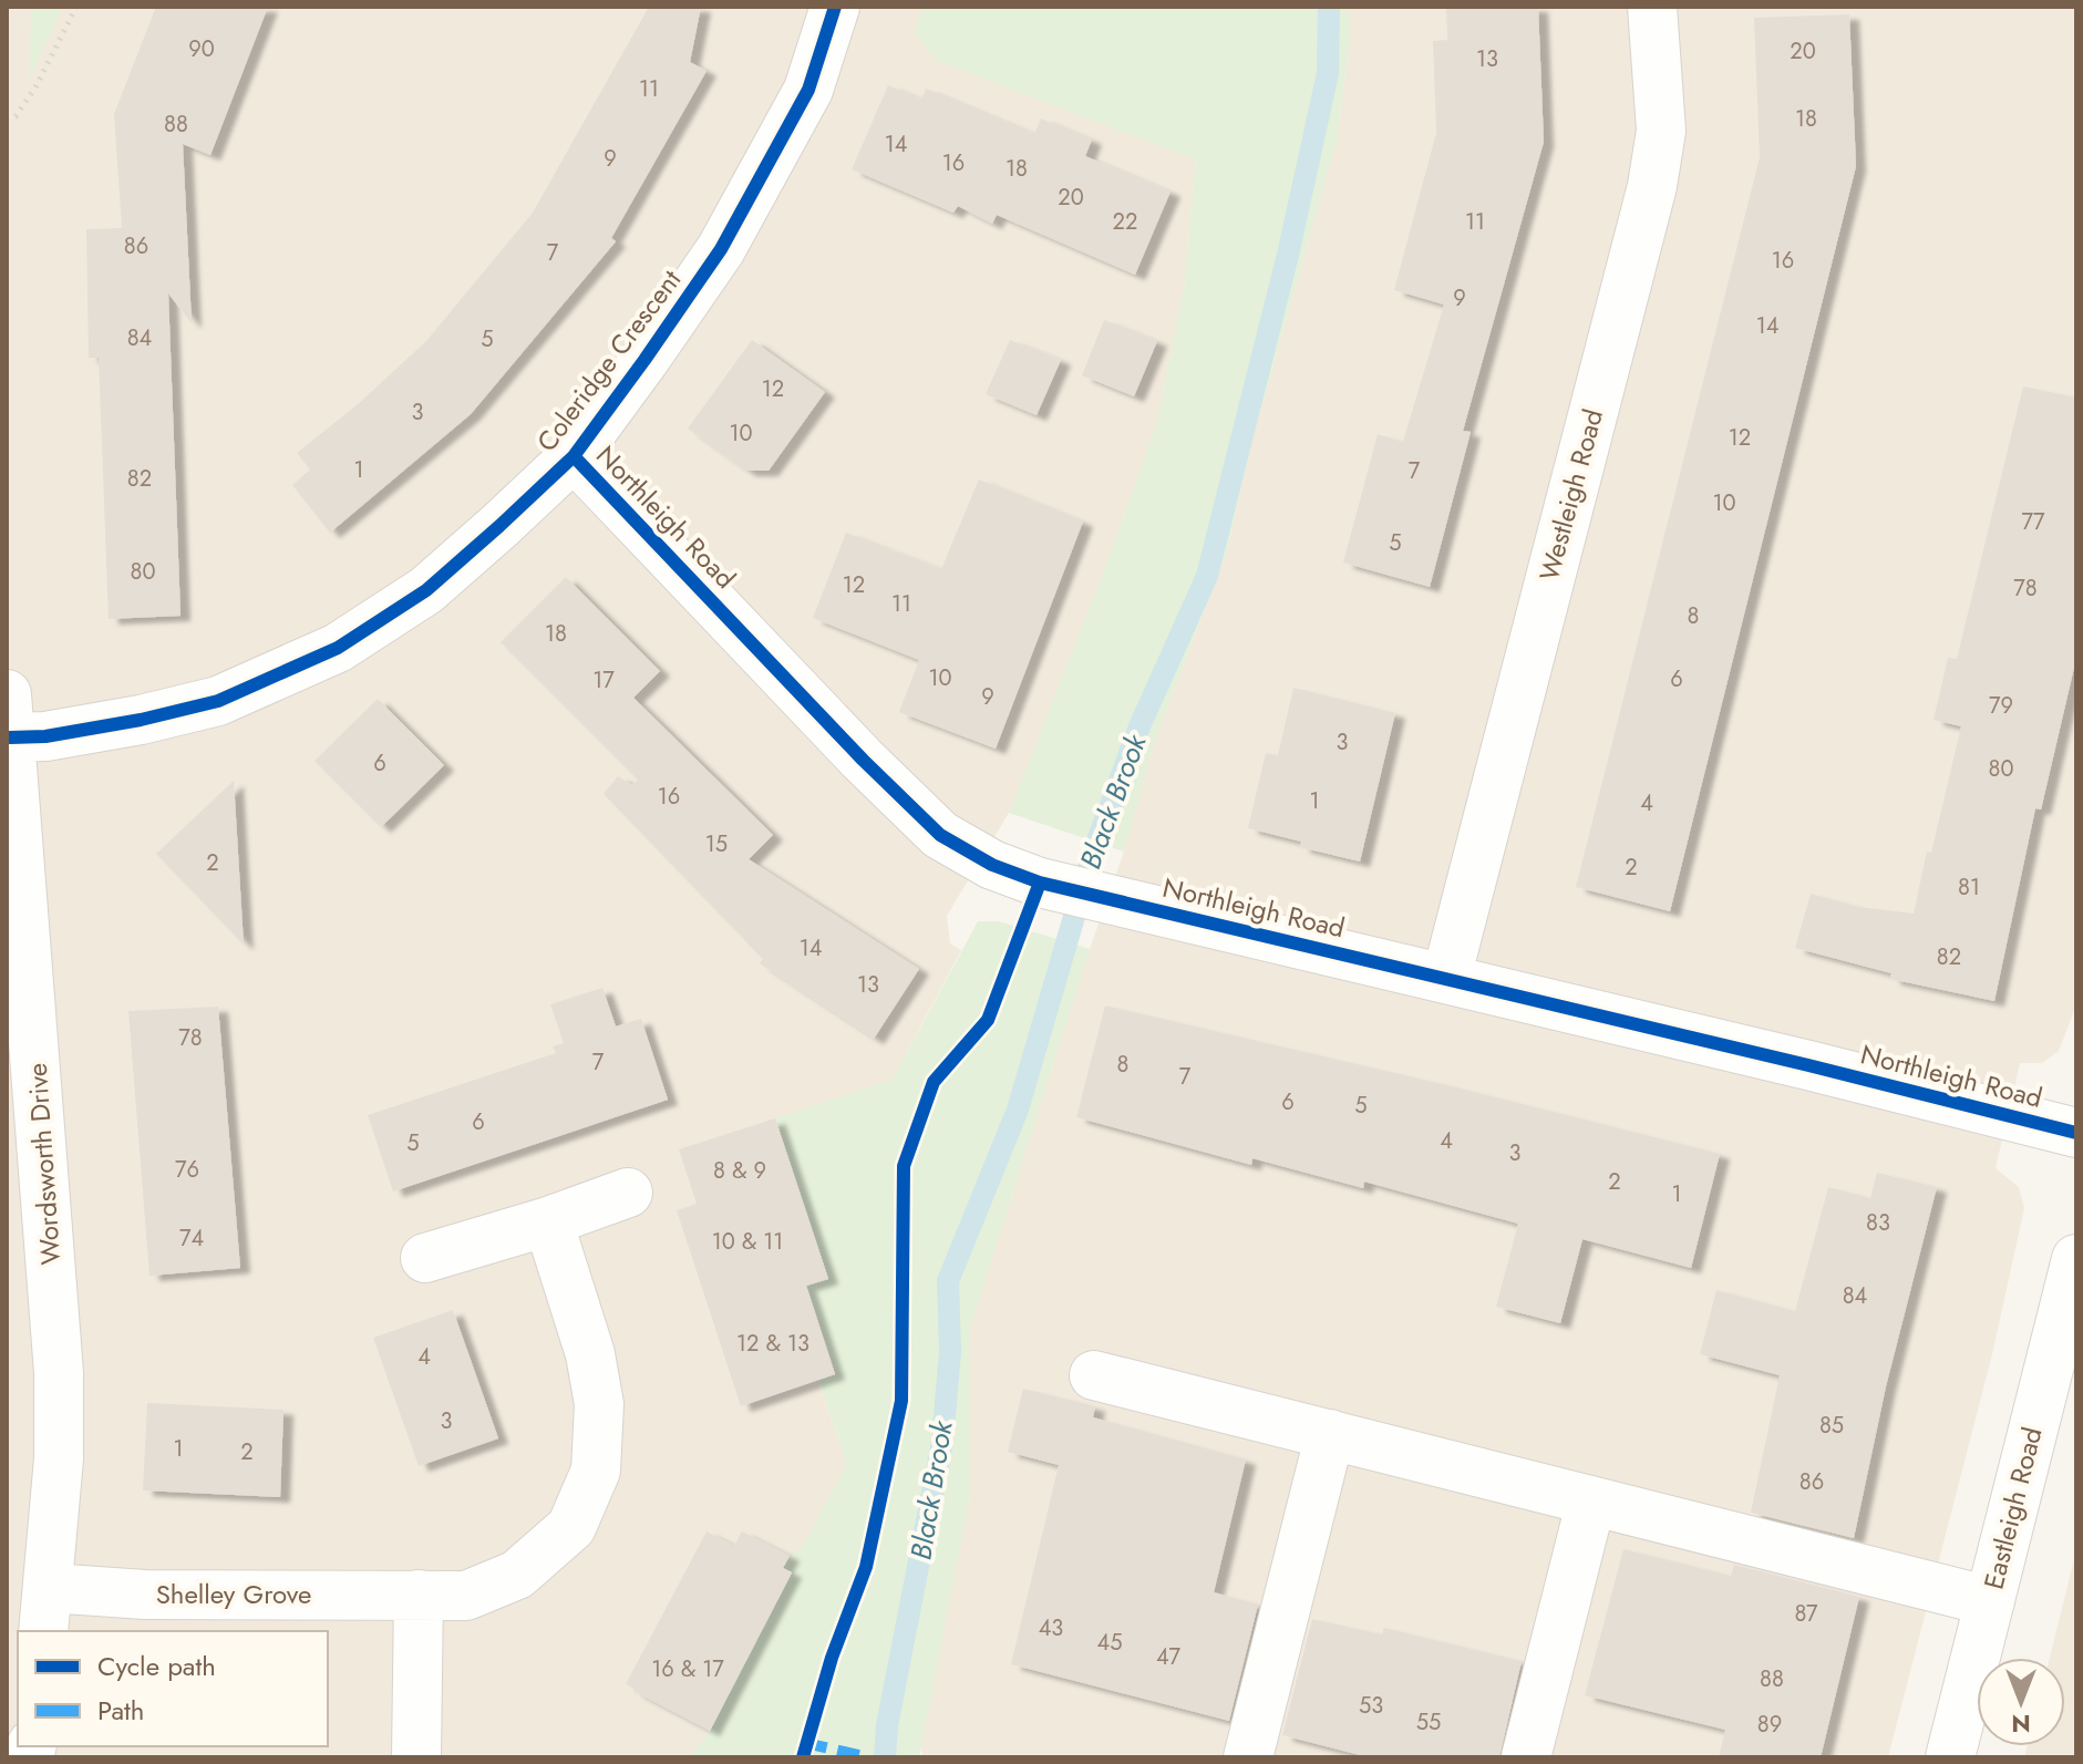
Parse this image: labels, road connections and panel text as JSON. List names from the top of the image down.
{
  "streets": {
    "street": [
      "Coleridge Crescent",
      "Westleigh Road",
      "Northleigh Road",
      "Wordsworth Drive",
      "Eastleigh Road",
      "Shelley Grove"
    ]
  },
  "crossings": [
    ["Coleridge Crescent", "Northleigh Road"],
    ["Coleridge Crescent", "Wordsworth Drive"],
    ["Westleigh Road", "Northleigh Road"],
    ["Wordsworth Drive", "Shelley Grove"]
  ],
  "water": ["Black Brook"],
  "house_numbers": [
    "90",
    "20",
    "13",
    "11",
    "18",
    "88",
    "14",
    "9",
    "16",
    "18",
    "20",
    "22",
    "11",
    "86",
    "7",
    "16",
    "9",
    "14",
    "84",
    "5",
    "12",
    "3",
    "10",
    "12",
    "1",
    "7",
    "82",
    "10",
    "77",
    "5",
    "80",
    "12",
    "78",
    "11",
    "8",
    "18",
    "10",
    "6",
    "17",
    "9",
    "79",
    "3",
    "6",
    "80",
    "16",
    "1",
    "4",
    "15",
    "2",
    "2",
    "81",
    "14",
    "82",
    "13",
    "78",
    "7",
    "8",
    "7",
    "6",
    "5",
    "6",
    "4",
    "5",
    "3",
    "76",
    "8 & 9",
    "2",
    "1",
    "83",
    "74",
    "10 & 11",
    "84",
    "12 & 13",
    "4",
    "3",
    "85",
    "1",
    "2",
    "86",
    "87",
    "43",
    "45",
    "47",
    "16 & 17",
    "88",
    "53",
    "55",
    "89"
  ],
  "legend": ["Cycle path", "Path"],
  "north": "bottom"
}
